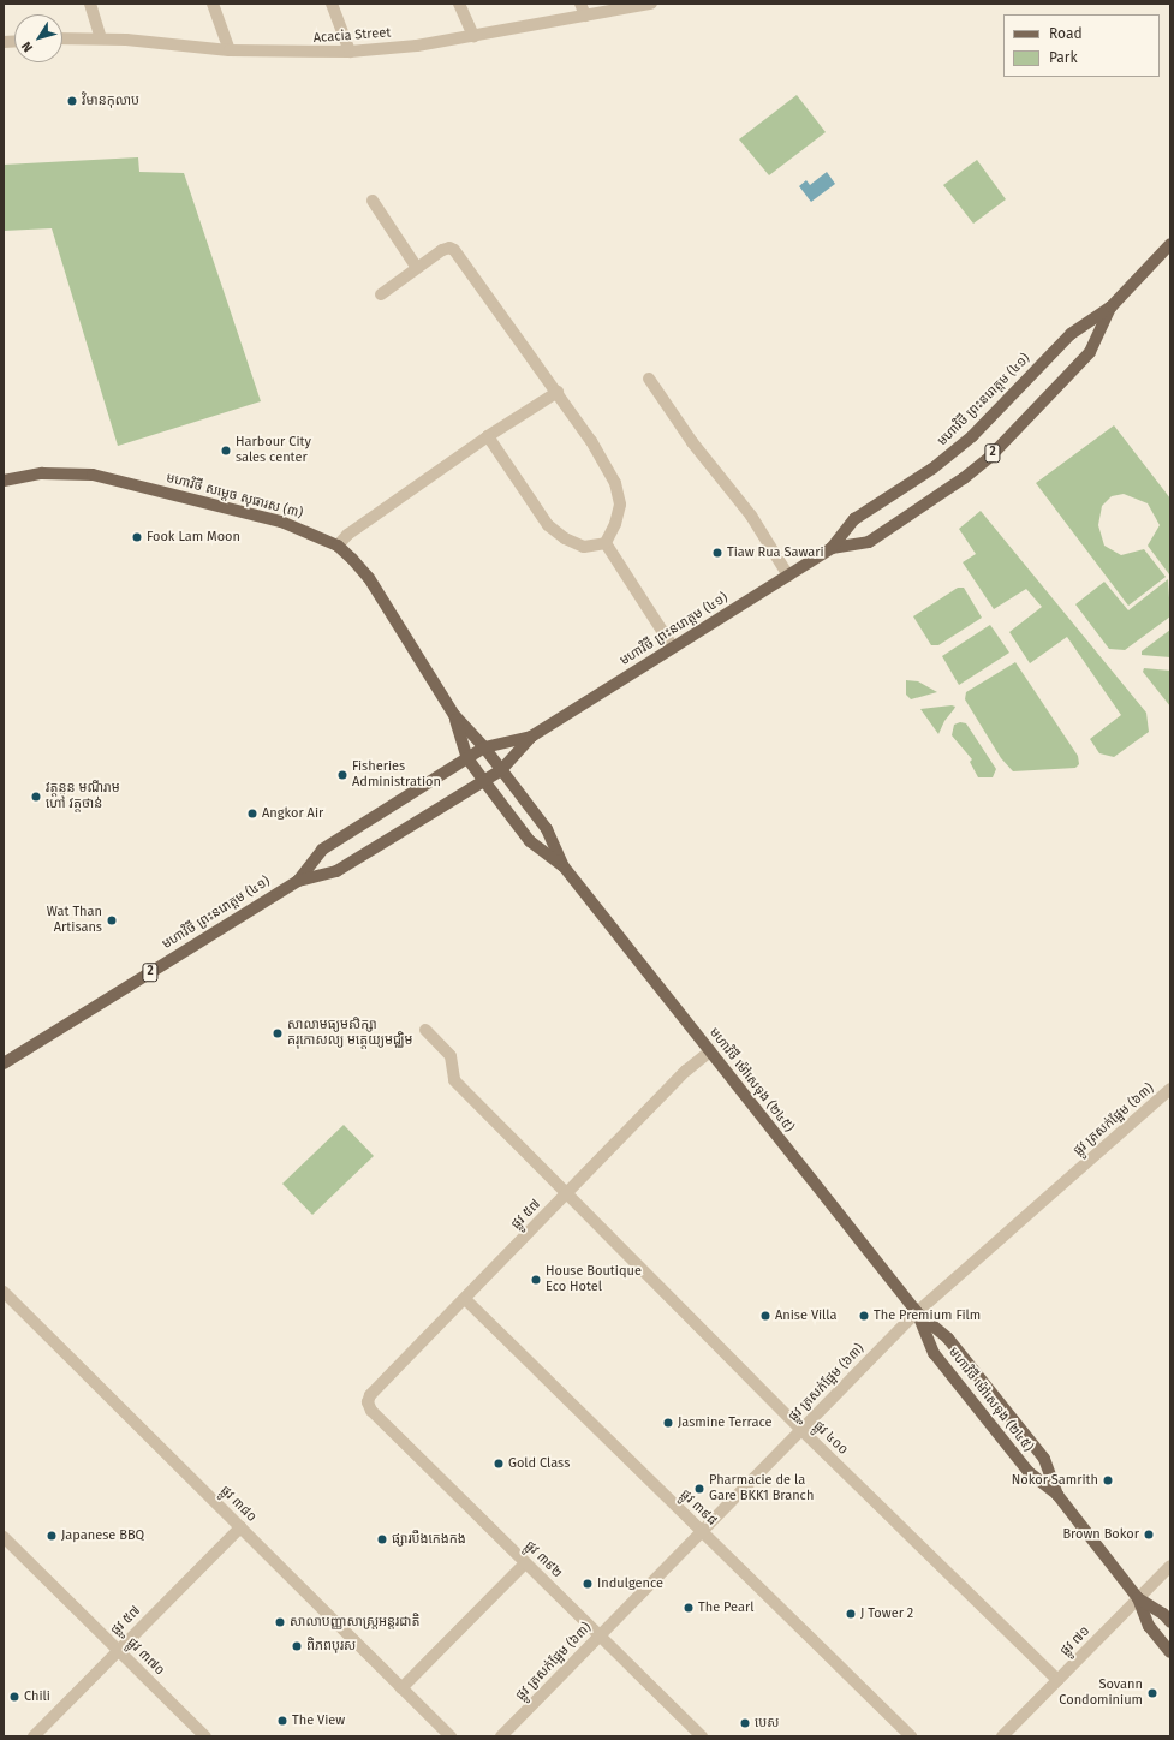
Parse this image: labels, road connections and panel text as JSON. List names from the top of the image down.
{
  "streets": {
    "main road": [
      "មហាវិថី ព្រះនរោត្តម (៤១)",
      "2",
      "មហាវិថី សម្តេច សុធារស (៣)",
      "មហាវិថី ម៉ៅសេទុង (២៤៥)"
    ],
    "street": [
      "Acacia Street",
      "ផ្លូវ ត្រសក់ផ្អែម (៦៣)",
      "ផ្លូវ ៥៧",
      "ផ្លូវ ៤០០",
      "ផ្លូវ ៣៨០",
      "ផ្លូវ ៣៩៨",
      "ផ្លូវ ៣៩២",
      "ផ្លូវ ៧១",
      "ផ្លូវ ៣៧០"
    ]
  },
  "crossings": [
    ["មហាវិថី ព្រះនរោត្តម (៤១)", "មហាវិថី សម្តេច សុធារស (៣)"],
    ["មហាវិថី ព្រះនរោត្តម (៤១)", "មហាវិថី ម៉ៅសេទុង (២៤៥)"],
    ["មហាវិថី សម្តេច សុធារស (៣)", "មហាវិថី ម៉ៅសេទុង (២៤៥)"],
    ["មហាវិថី ម៉ៅសេទុង (២៤៥)", "ផ្លូវ ត្រសក់ផ្អែម (៦៣)"],
    ["មហាវិថី ម៉ៅសេទុង (២៤៥)", "ផ្លូវ ៥៧"],
    ["មហាវិថី ម៉ៅសេទុង (២៤៥)", "ផ្លូវ ៧១"],
    ["ផ្លូវ ត្រសក់ផ្អែម (៦៣)", "ផ្លូវ ៤០០"],
    ["ផ្លូវ ត្រសក់ផ្អែម (៦៣)", "ផ្លូវ ៣៩៨"],
    ["ផ្លូវ ត្រសក់ផ្អែម (៦៣)", "ផ្លូវ ៣៩២"],
    ["ផ្លូវ ៥៧", "ផ្លូវ ៤០០"],
    ["ផ្លូវ ៥៧", "ផ្លូវ ៣៨០"],
    ["ផ្លូវ ៥៧", "ផ្លូវ ៣៩៨"],
    ["ផ្លូវ ៥៧", "ផ្លូវ ៣៩២"],
    ["ផ្លូវ ៥៧", "ផ្លូវ ៣៧០"],
    ["ផ្លូវ ៤០០", "ផ្លូវ ៧១"]
  ],
  "places": [
    "វិមានកុលាប",
    "Harbour City sales center",
    "Fook Lam Moon",
    "Tiaw Rua Sawari",
    "Fisheries Administration",
    "វត្តនួន មណីរាម ហៅ វត្តថាន់",
    "Angkor Air",
    "Wat Than Artisans",
    "សាលាមធ្យមសិក្សា គរុកោសល្យ មត្តេយ្យមជ្ឈិម",
    "House Boutique Eco Hotel",
    "Anise Villa",
    "The Premium Film",
    "Jasmine Terrace",
    "Gold Class",
    "Nokor Samrith",
    "Pharmacie de la Gare BKK1 Branch",
    "Brown Bokor",
    "Japanese BBQ",
    "ផ្សារបឹងកេងកង",
    "Indulgence",
    "The Pearl",
    "J Tower 2",
    "សាលាបញ្ញាសាស្ត្រអន្តរជាតិ",
    "ពិភពបុរស",
    "Sovann Condominium",
    "Chili",
    "The View",
    "បេស"
  ],
  "legend": ["Road", "Park"],
  "north": "bottom left"
}
